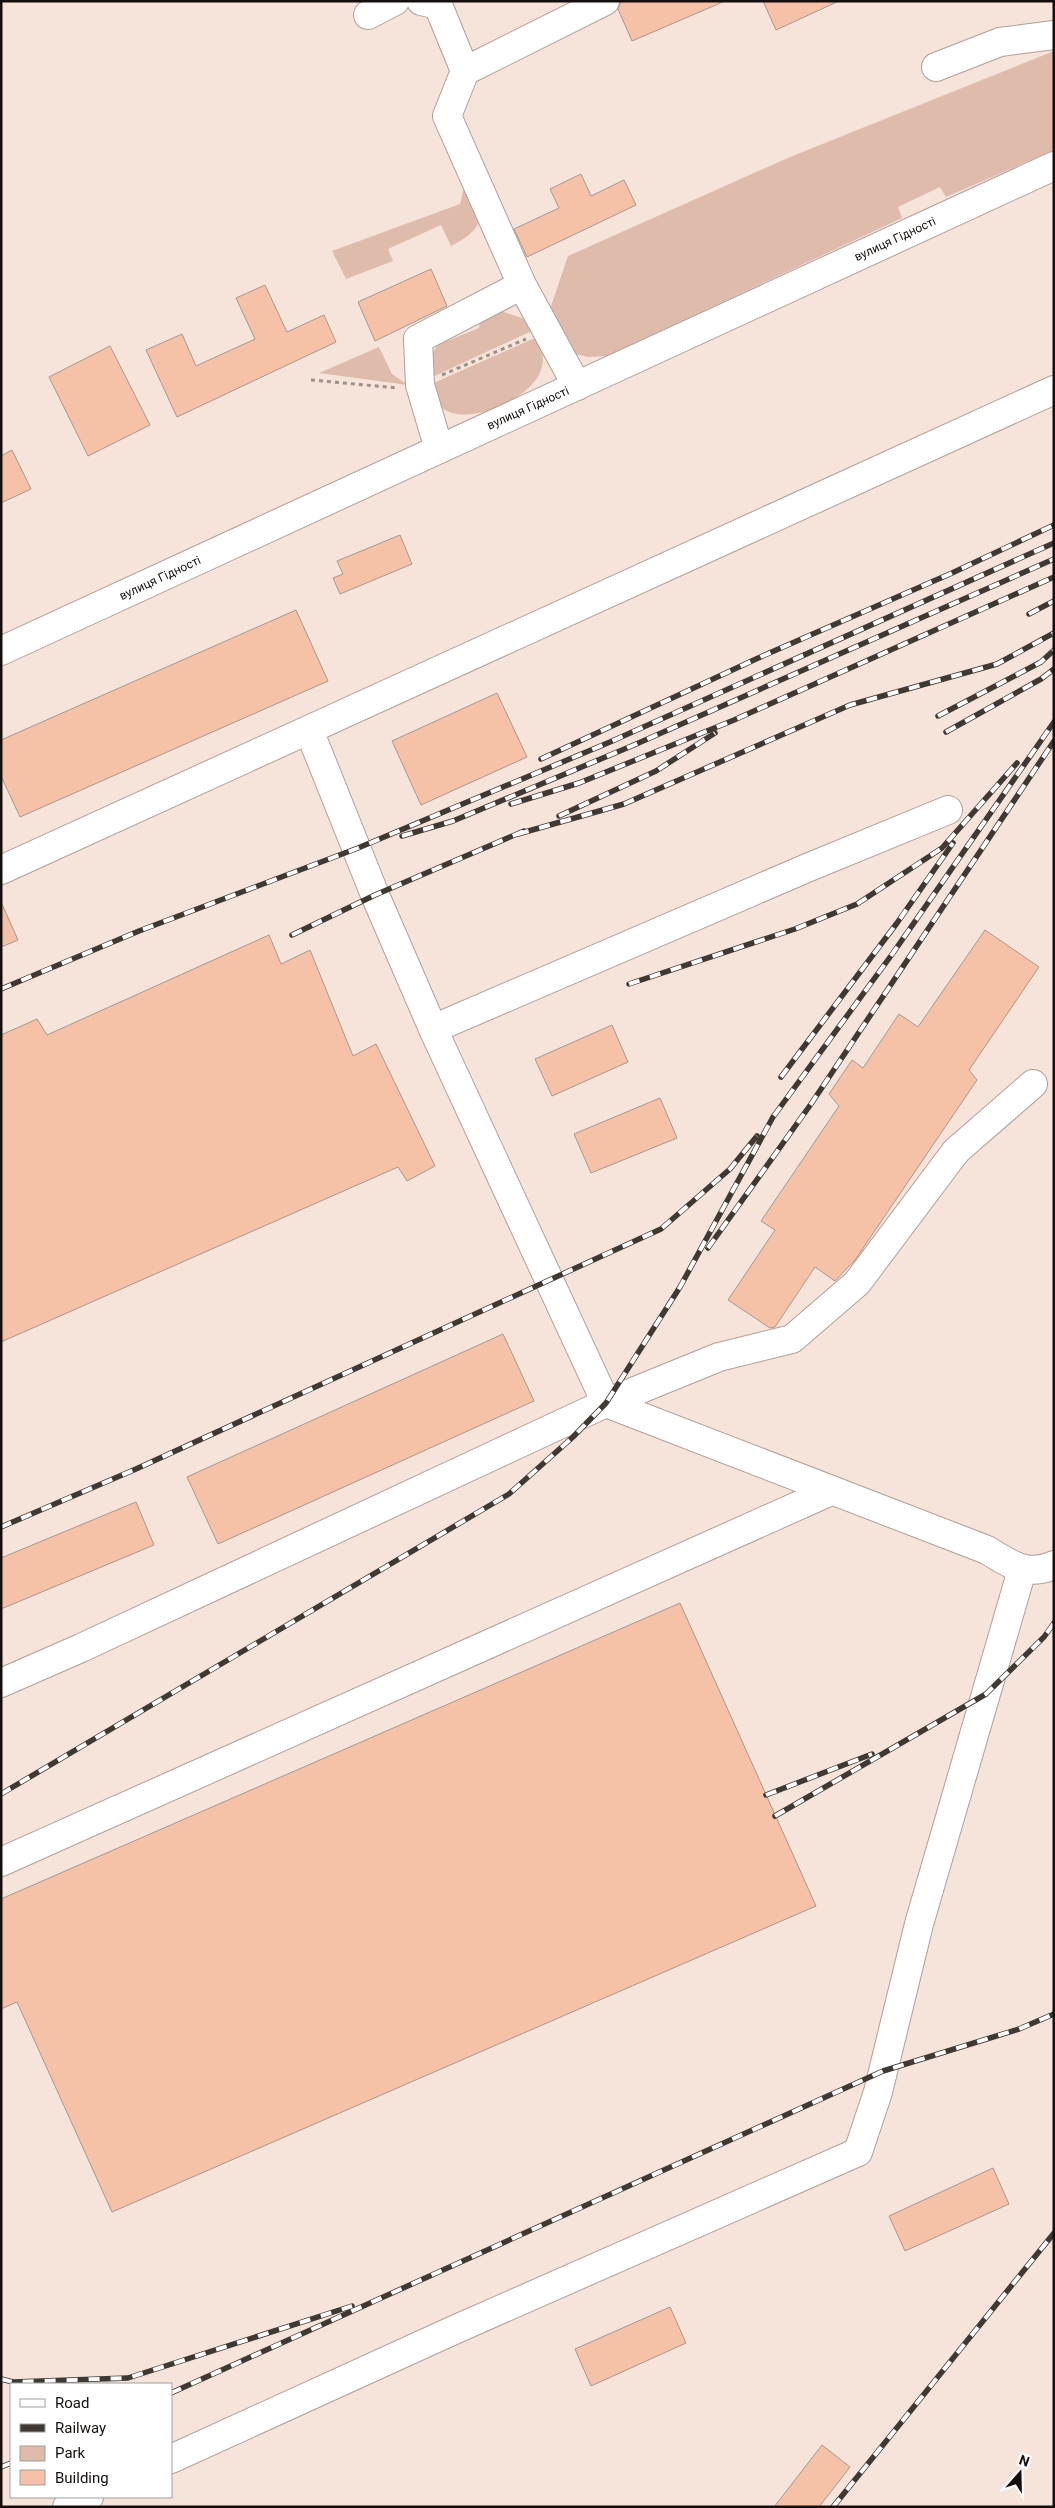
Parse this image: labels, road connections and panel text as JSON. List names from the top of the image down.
{
  "streets": {
    "main road": ["вулиця Гідності"]
  },
  "legend": [
    "Road",
    "Railway",
    "Park",
    "Building"
  ],
  "north": "top"
}
